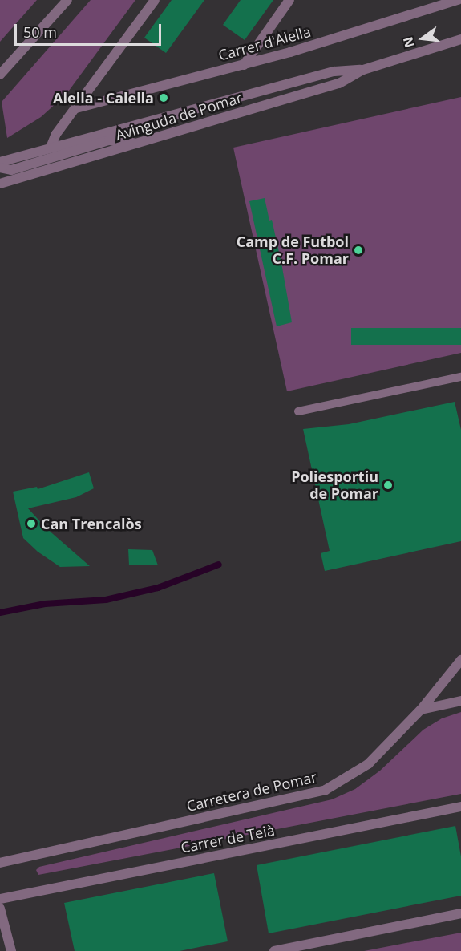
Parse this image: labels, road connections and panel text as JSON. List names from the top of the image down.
{
  "streets": {
    "street": [
      "Carrer d'Alella",
      "Avinguda de Pomar",
      "Carretera de Pomar",
      "Carrer de Teià"
    ]
  },
  "places": [
    "Alella - Calella",
    "Camp de Futbol C.F. Pomar",
    "Poliesportiu de Pomar",
    "Can Trencalòs"
  ],
  "scale_bar": "50 m",
  "north": "left"
}
